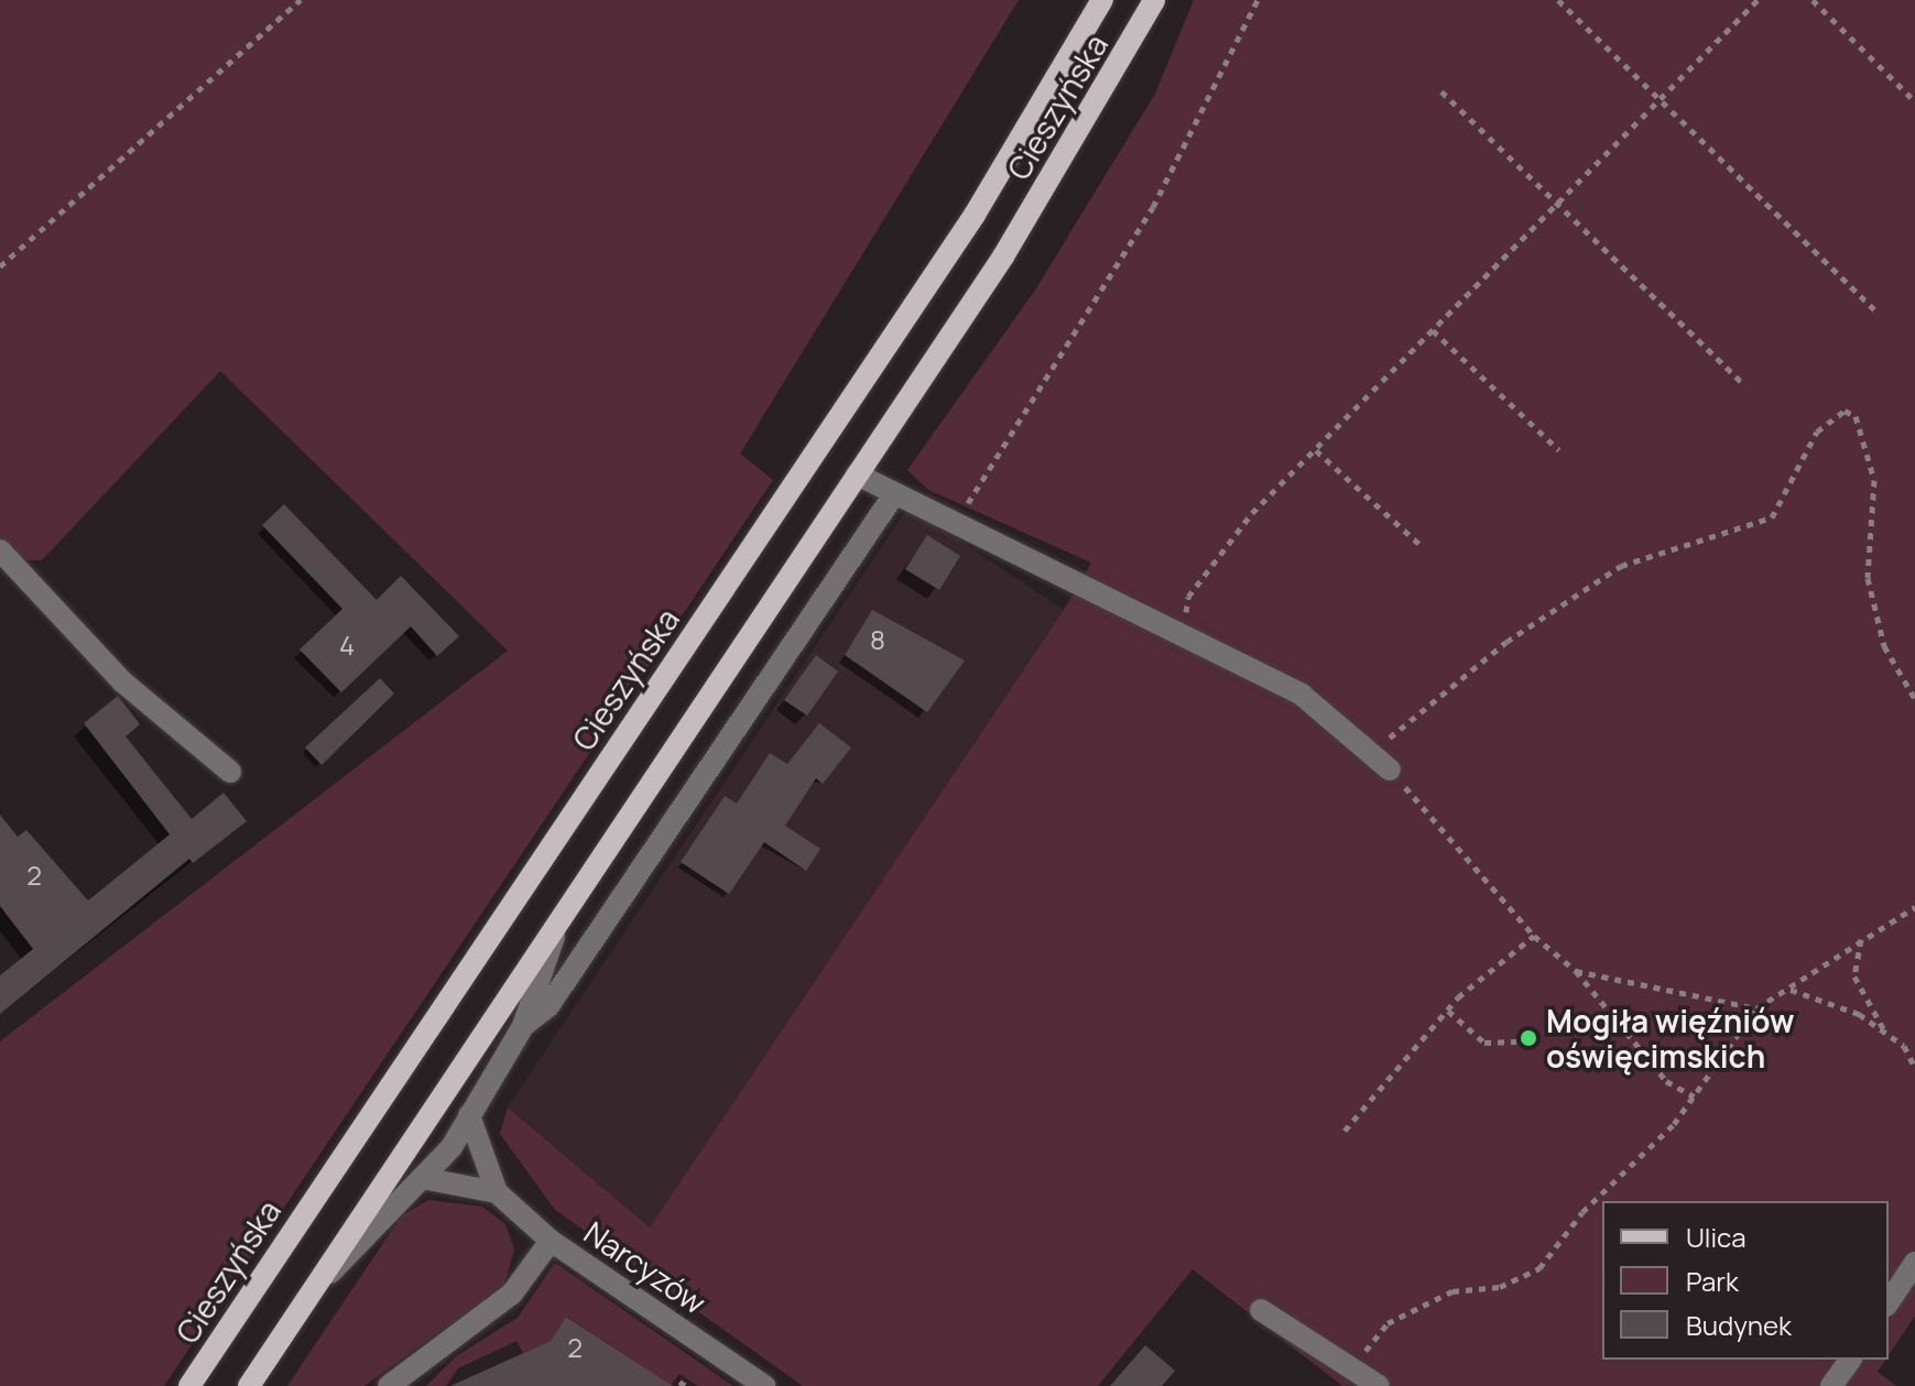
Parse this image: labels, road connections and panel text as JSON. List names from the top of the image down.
{
  "streets": {
    "main road": ["Cieszyńska"],
    "street": ["Narcyzów"]
  },
  "places": ["Mogiła więźniów oświęcimskich"],
  "house_numbers": [
    "8",
    "4",
    "2",
    "2"
  ],
  "legend": ["Ulica", "Park", "Budynek"]
}
